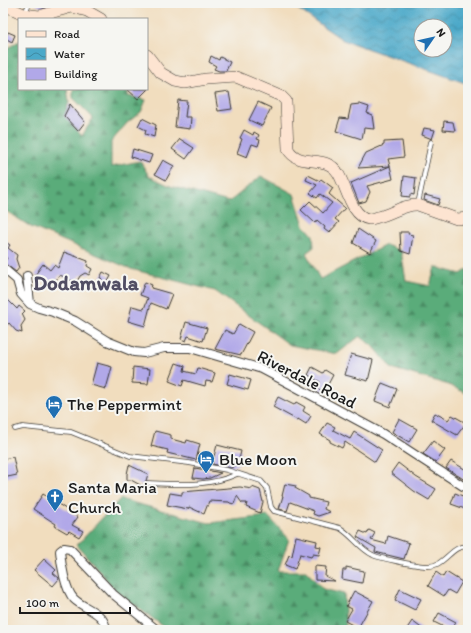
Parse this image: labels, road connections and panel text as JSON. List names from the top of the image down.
{
  "streets": {
    "street": ["Riverdale Road"]
  },
  "districts": ["Dodamwala"],
  "places": {
    "hotel": ["The Peppermint", "Blue Moon"],
    "church": ["Santa Maria Church"]
  },
  "legend": ["Road", "Water", "Building"],
  "scale_bar": "100 m",
  "north": "top right"
}
